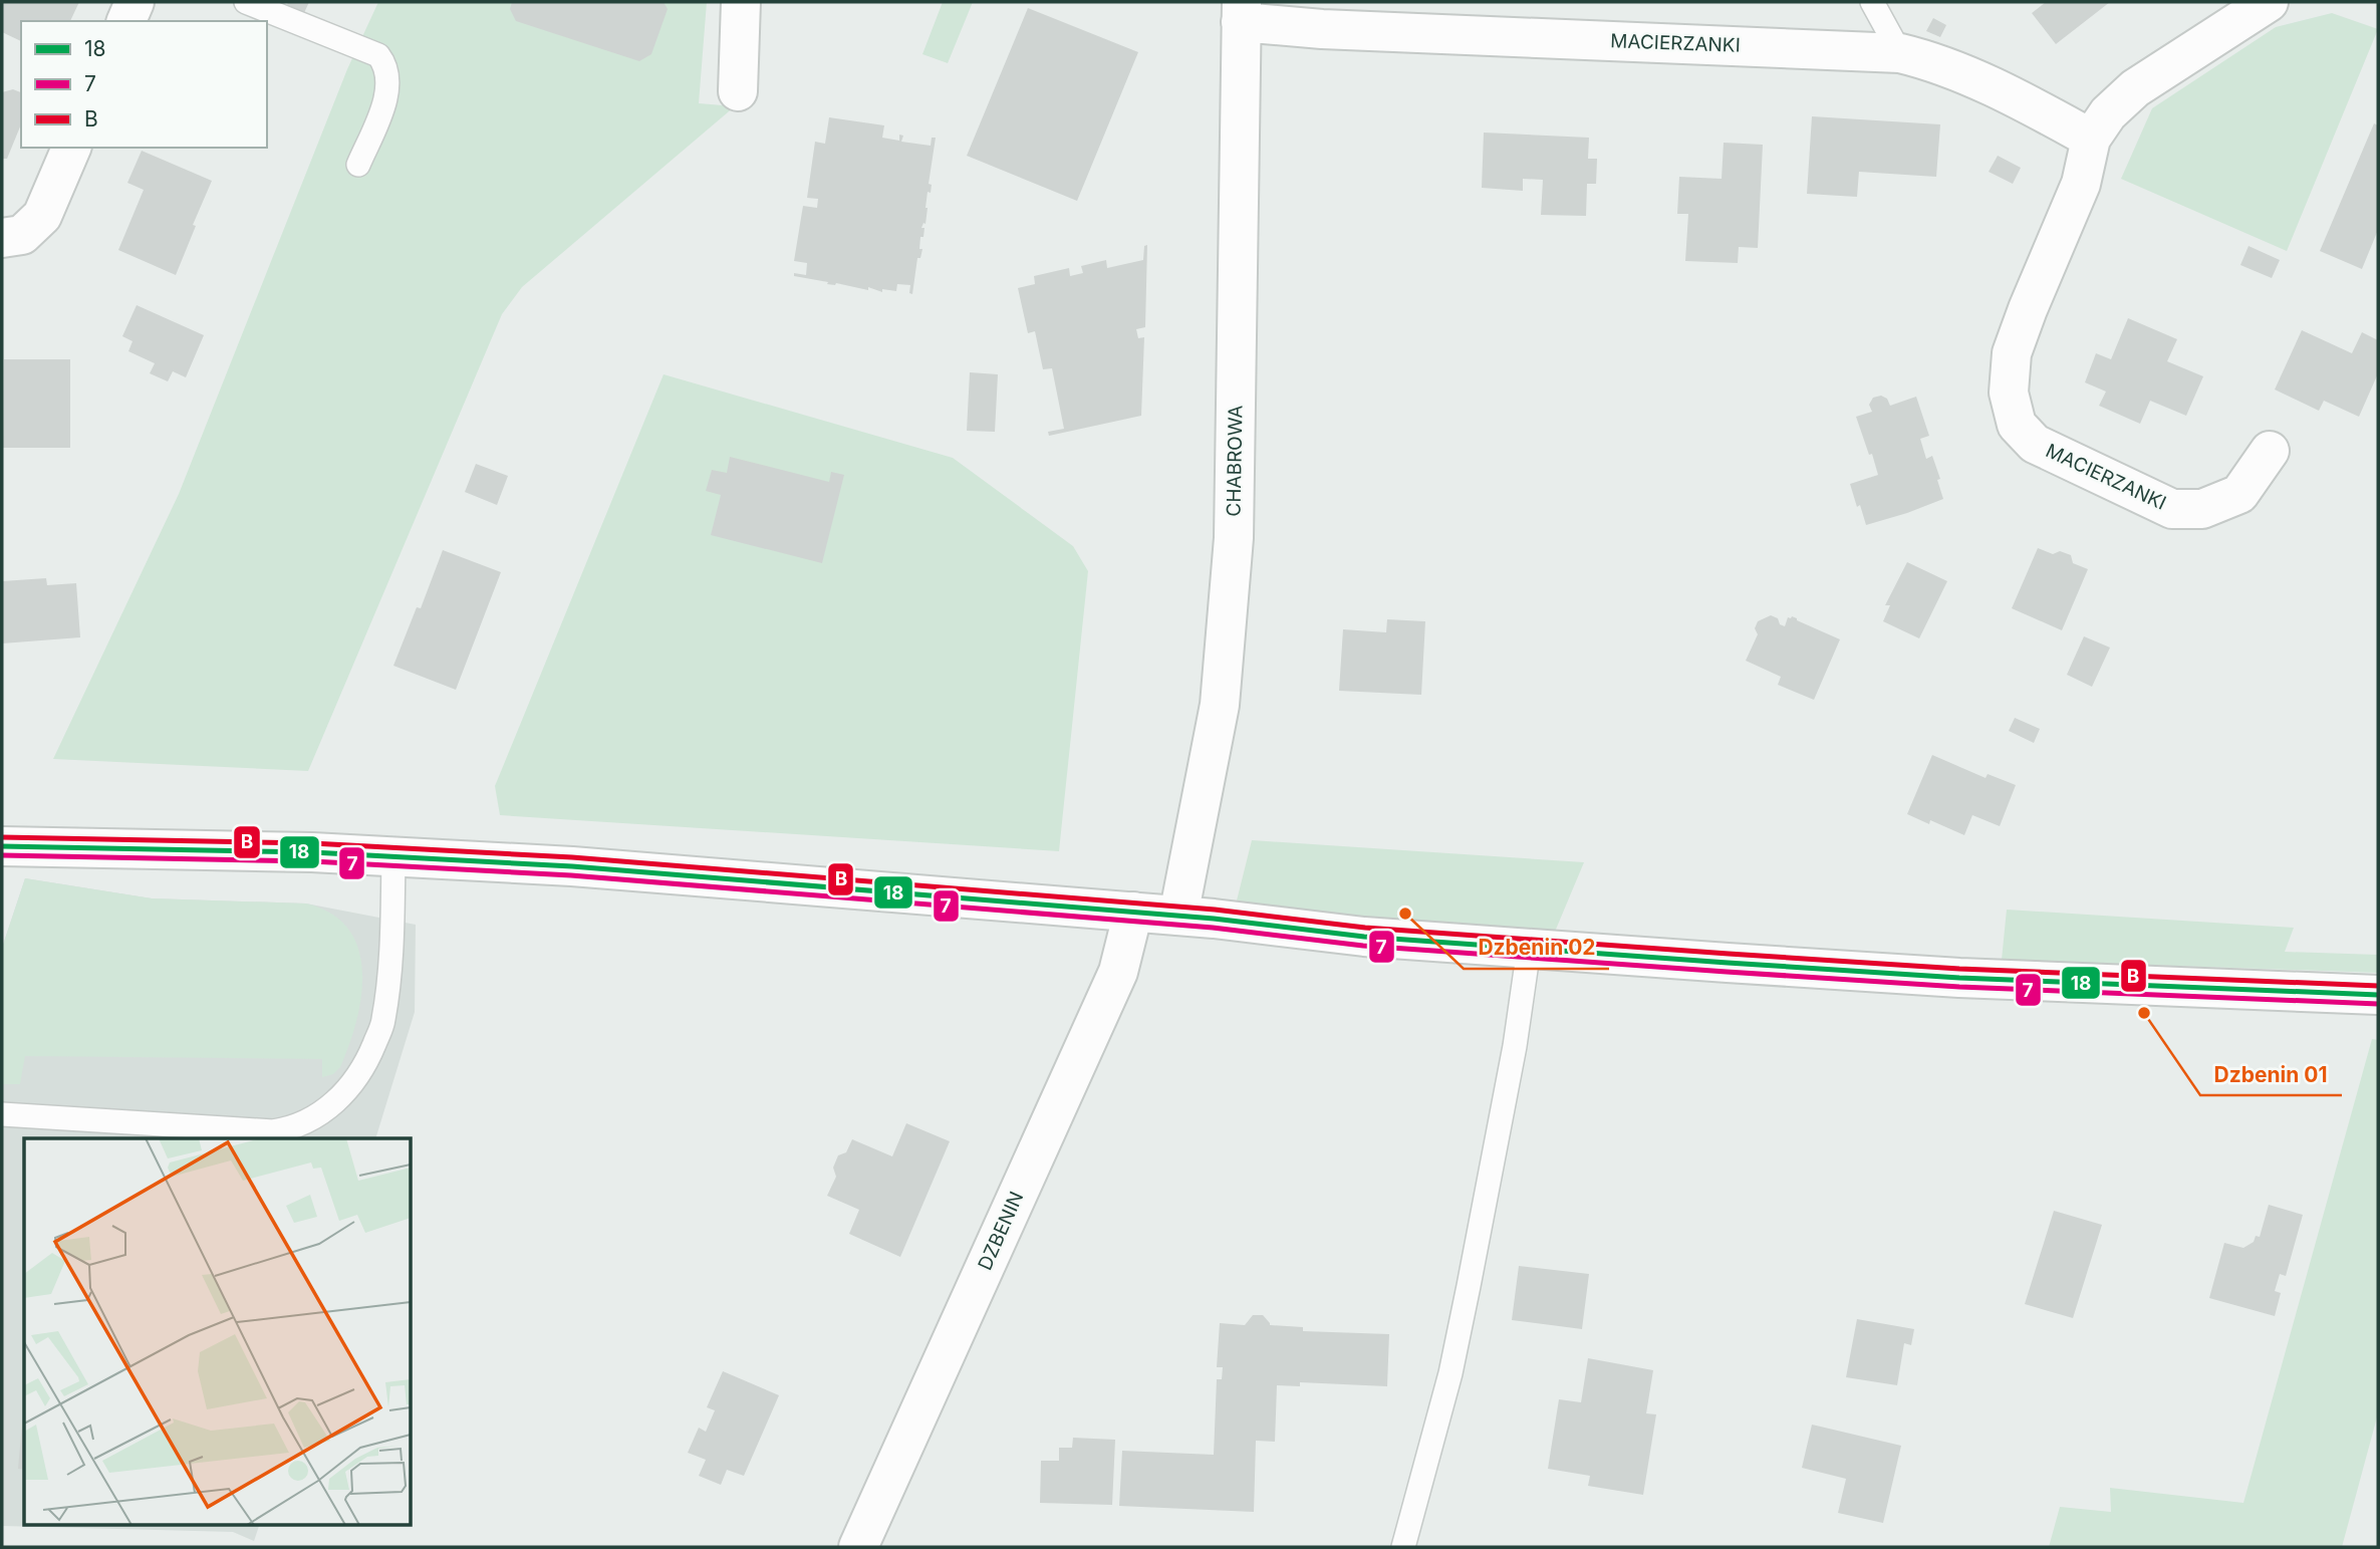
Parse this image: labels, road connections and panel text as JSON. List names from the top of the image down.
{
  "streets": {
    "street": ["MACIERZANKI", "CHABROWA", "DZBENIN"]
  },
  "crossings": [
    ["MACIERZANKI", "CHABROWA"]
  ],
  "places": ["Dzbenin 02", "Dzbenin 01"],
  "lines": ["transit line B", "transit line 18", "transit line 7"],
  "legend": ["18", "7", "B"]
}
